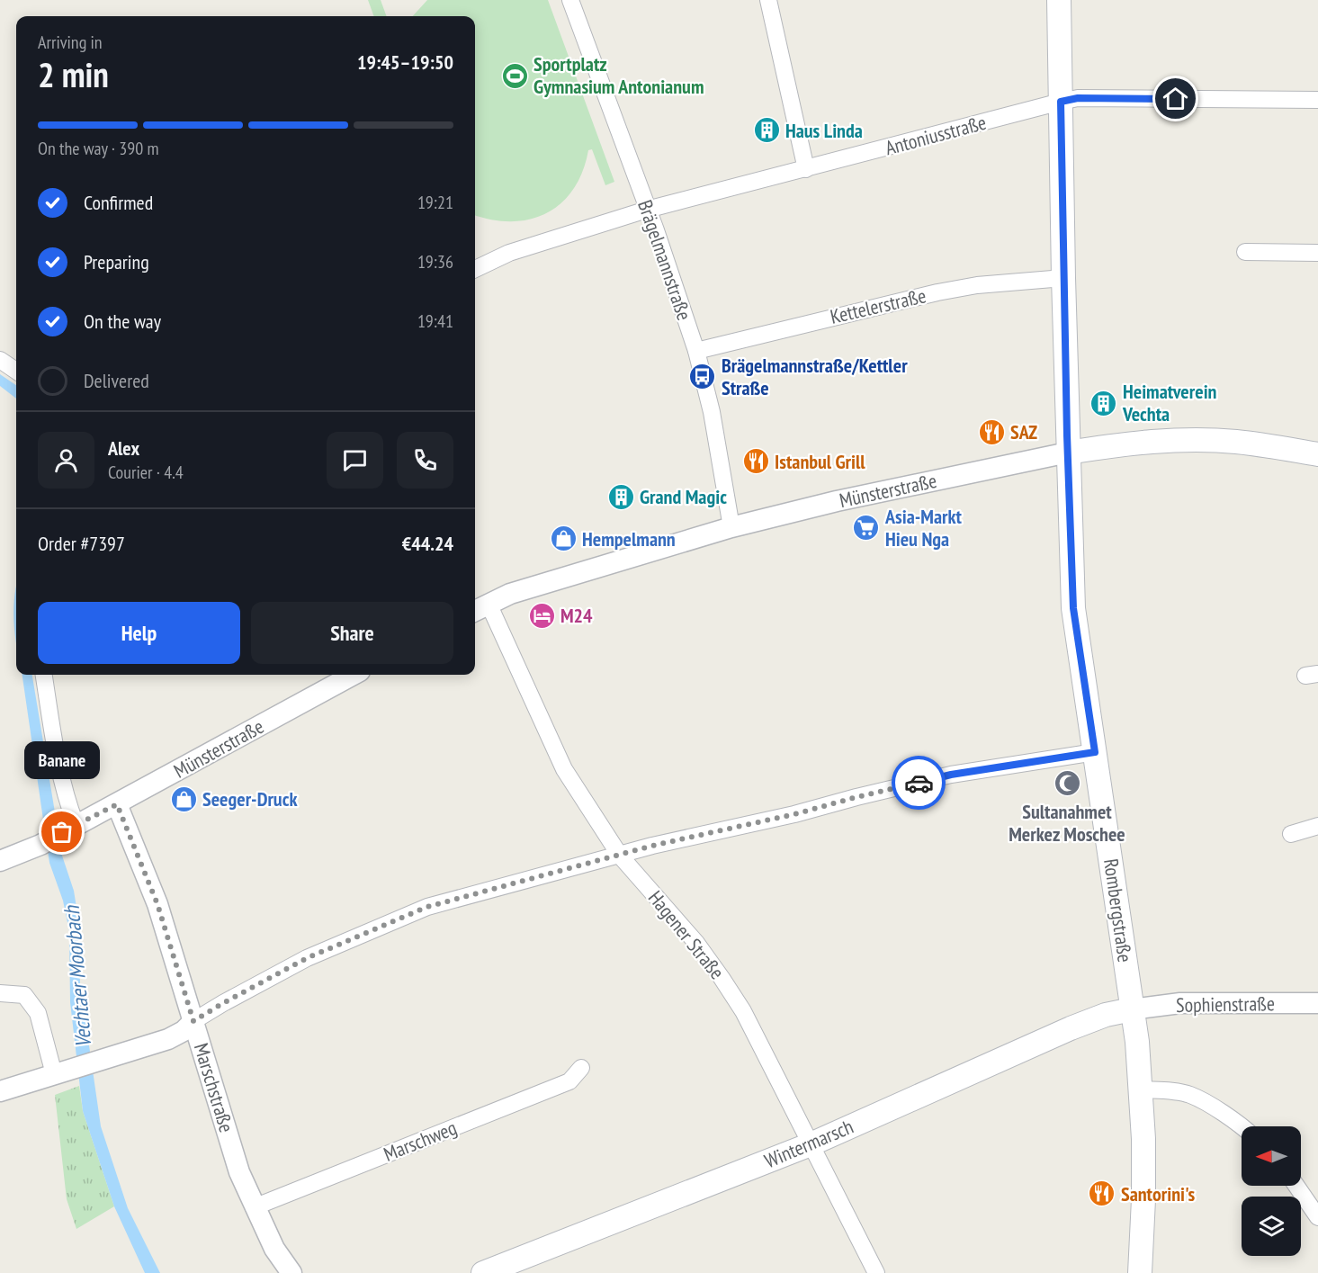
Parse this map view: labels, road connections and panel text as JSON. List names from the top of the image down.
{
  "streets": {
    "main road": ["Münsterstraße", "Rombergstraße", "Wintermarsch"],
    "street": [
      "Antoniusstraße",
      "Brägelmannstraße",
      "Kettelerstraße",
      "Hagener Straße",
      "Sophienstraße",
      "Marschstraße",
      "Marschweg"
    ]
  },
  "crossings": [
    ["Antoniusstraße", "Brägelmannstraße"],
    ["Antoniusstraße", "Rombergstraße"],
    ["Brägelmannstraße", "Kettelerstraße"],
    ["Brägelmannstraße", "Münsterstraße"],
    ["Kettelerstraße", "Rombergstraße"],
    ["Münsterstraße", "Rombergstraße"],
    ["Münsterstraße", "Hagener Straße"],
    ["Münsterstraße", "Marschstraße"],
    ["Rombergstraße", "Sophienstraße"],
    ["Rombergstraße", "Wintermarsch"],
    ["Hagener Straße", "Wintermarsch"],
    ["Sophienstraße", "Wintermarsch"],
    ["Marschstraße", "Marschweg"]
  ],
  "water": ["Vechtaer Moorbach"],
  "places": {
    "sports": ["Sportplatz Gymnasium Antonianum"],
    "building": ["Haus Linda", "Heimatverein Vechta", "Grand Magic"],
    "bus stop": ["Brägelmannstraße/Kettler Straße"],
    "restaurant": ["SAZ", "Istanbul Grill", "Santorini's"],
    "supermarket": ["Asia-Markt Hieu Nga"],
    "shop": ["Hempelmann", "Seeger-Druck"],
    "hotel": ["M24"],
    "mosque": ["Sultanahmet Merkez Moschee"],
    "other": ["Banane"]
  },
  "north": "left",
  "page": {
    "heading": ["2 min", "Arriving in", "19:45–19:50"],
    "panel": [
      "Alex",
      "Courier · 4.4",
      "Order #7397",
      "€44.24"
    ],
    "bar": "On the way · 390 m",
    "list": [
      ["Confirmed", "19:21"],
      ["Preparing", "19:36"],
      ["On the way", "19:41"],
      "Delivered"
    ],
    "buttons": ["Help", "Share"],
    "bubble": "Banane"
  }
}
